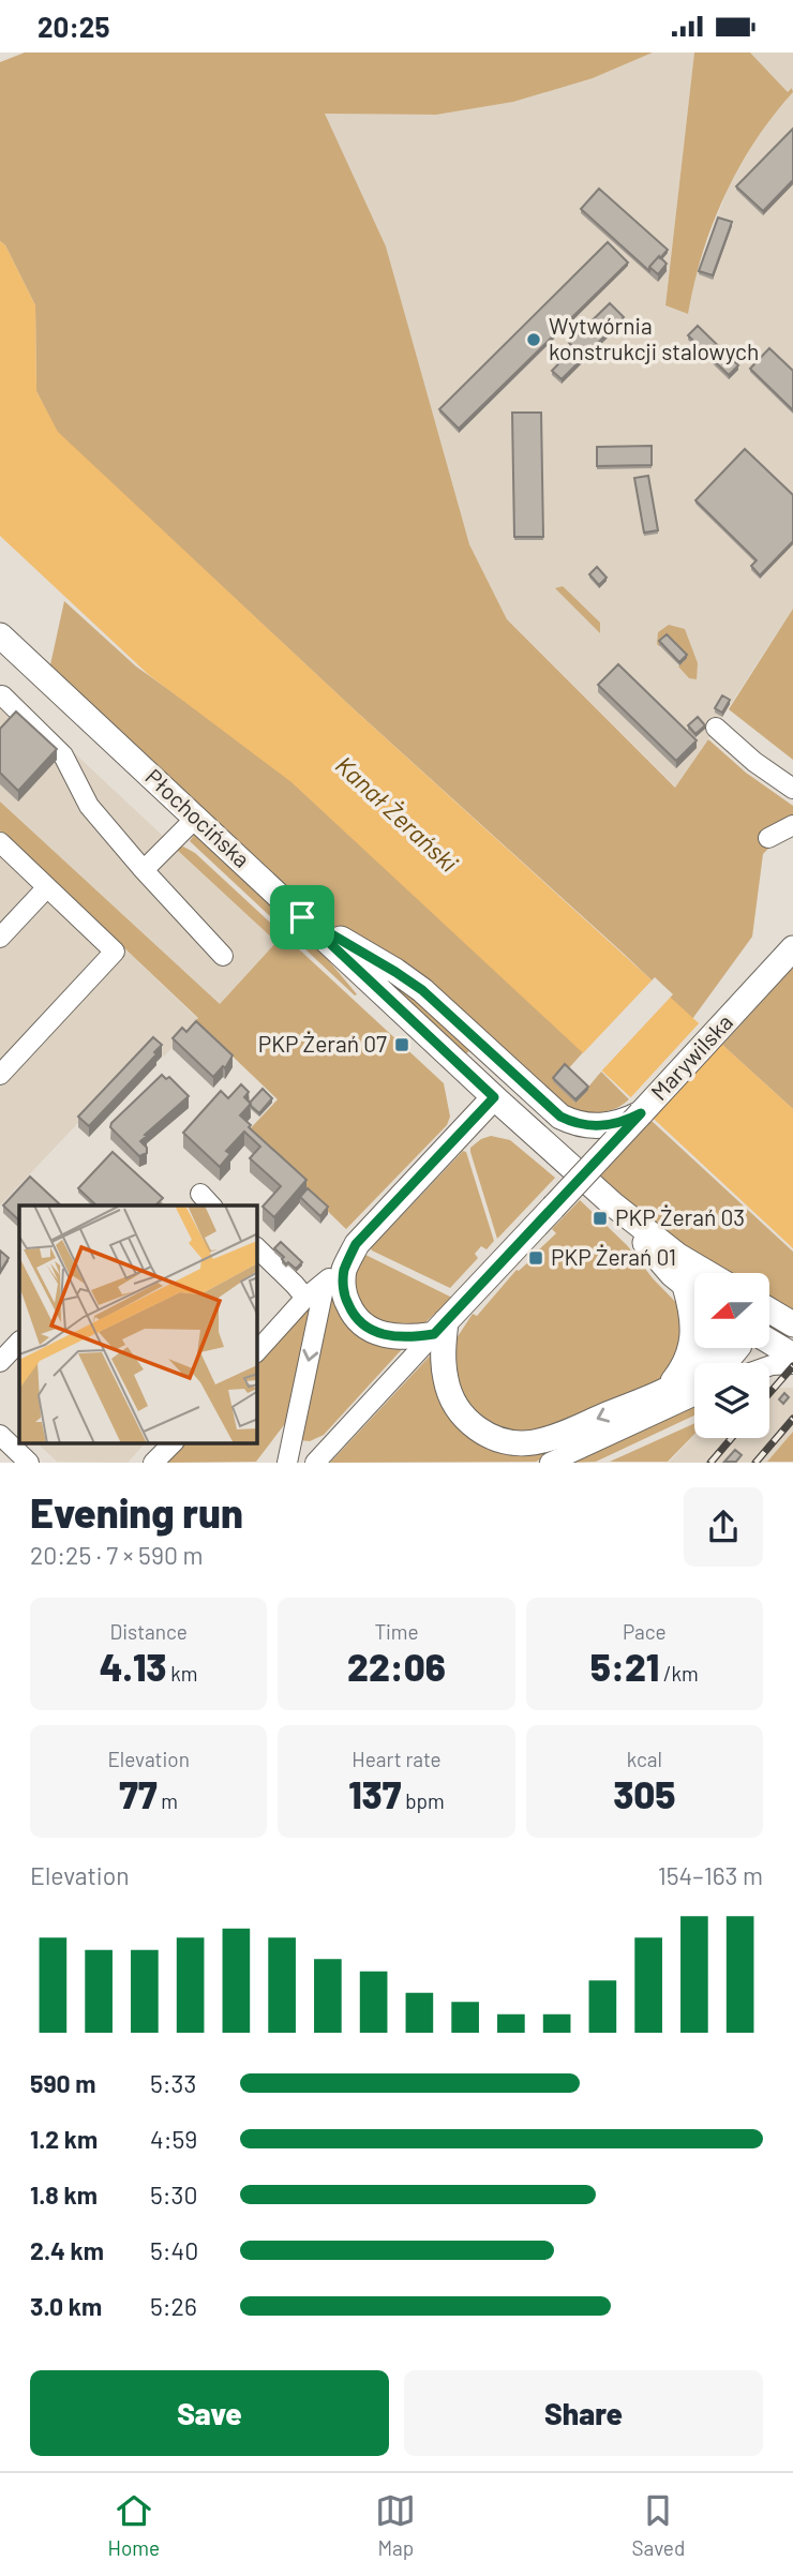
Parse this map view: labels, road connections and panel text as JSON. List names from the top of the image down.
{
  "streets": {
    "main road": ["Płochocińska", "Marywilska"]
  },
  "water": ["Kanał Żerański"],
  "places": {
    "other": ["Wytwórnia konstrukcji stalowych"],
    "transit": ["PKP Żerań 07", "PKP Żerań 03", "PKP Żerań 01"]
  },
  "north": "left",
  "page": {
    "status": "20:25",
    "heading": ["Evening run", "20:25 · 7 × 590 m"],
    "stats": [
      ["Distance", "4.13 km"],
      ["Time", "22:06"],
      ["Pace", "5:21 /km"],
      ["Elevation", "77 m"],
      ["Heart rate", "137 bpm"],
      ["kcal", "305"]
    ],
    "chart": ["Elevation", "154–163 m"],
    "list": [
      {
        "name": "590 m",
        "note": "5:33"
      },
      {
        "name": "1.2 km",
        "note": "4:59"
      },
      {
        "name": "1.8 km",
        "note": "5:30"
      },
      {
        "name": "2.4 km",
        "note": "5:40"
      },
      {
        "name": "3.0 km",
        "note": "5:26"
      }
    ],
    "buttons": ["Save", "Share"],
    "tabs": ["Home", "Map", "Saved"]
  }
}
